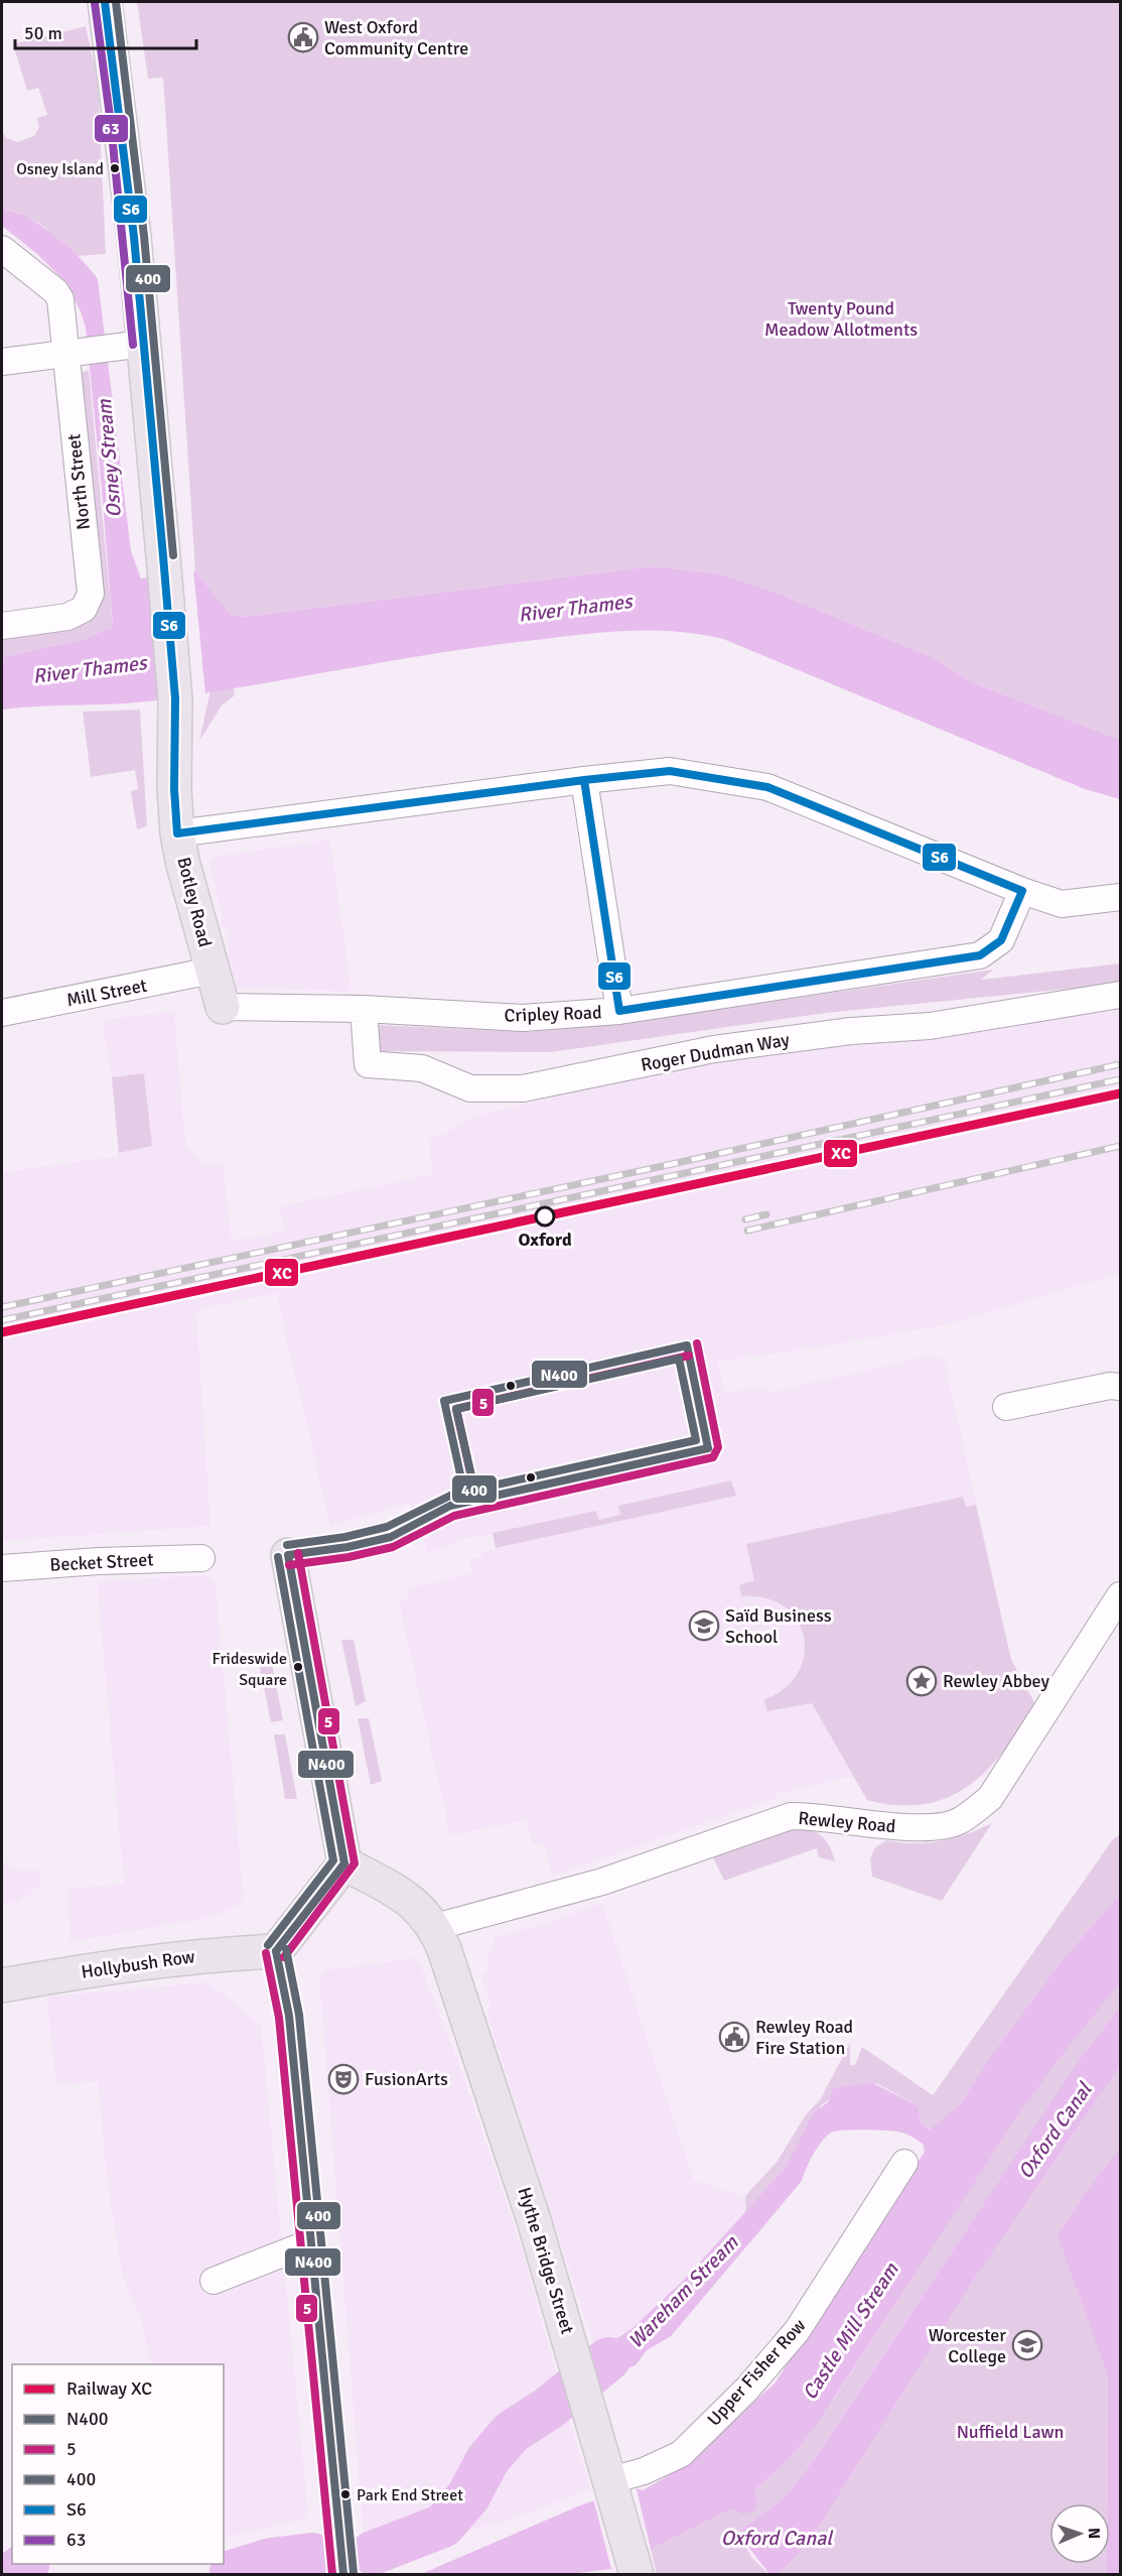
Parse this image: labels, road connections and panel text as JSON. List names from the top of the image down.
{
  "streets": {
    "main road": ["Botley Road", "Hollybush Row", "Hythe Bridge Street"],
    "street": [
      "North Street",
      "Mill Street",
      "Cripley Road",
      "Roger Dudman Way",
      "Becket Street",
      "Rewley Road",
      "Upper Fisher Row"
    ]
  },
  "crossings": [
    ["Botley Road", "Mill Street"],
    ["Botley Road", "Cripley Road"],
    ["Cripley Road", "Roger Dudman Way"],
    ["Rewley Road", "Hythe Bridge Street"],
    ["Hythe Bridge Street", "Upper Fisher Row"]
  ],
  "water": [
    "Osney Stream",
    "River Thames",
    "Oxford Canal",
    "Wareham Stream",
    "Castle Mill Stream"
  ],
  "parks": ["Twenty Pound Meadow Allotments", "Nuffield Lawn"],
  "places": {
    "public building": ["West Oxford Community Centre", "Rewley Road Fire Station"],
    "other": [
      "Osney Island",
      "Oxford",
      "Frideswide Square",
      "Park End Street"
    ],
    "school or university": ["Saïd Business School", "Worcester College"],
    "place": ["Rewley Abbey"],
    "theatre": ["FusionArts"]
  },
  "lines": [
    "transit line 400",
    "transit line S6",
    "transit line 63",
    "rail line XC",
    "transit line 5",
    "transit line N400"
  ],
  "legend": [
    "Railway XC",
    "N400",
    "5",
    "400",
    "S6",
    "63"
  ],
  "scale_bar": "50 m",
  "north": "right"
}
